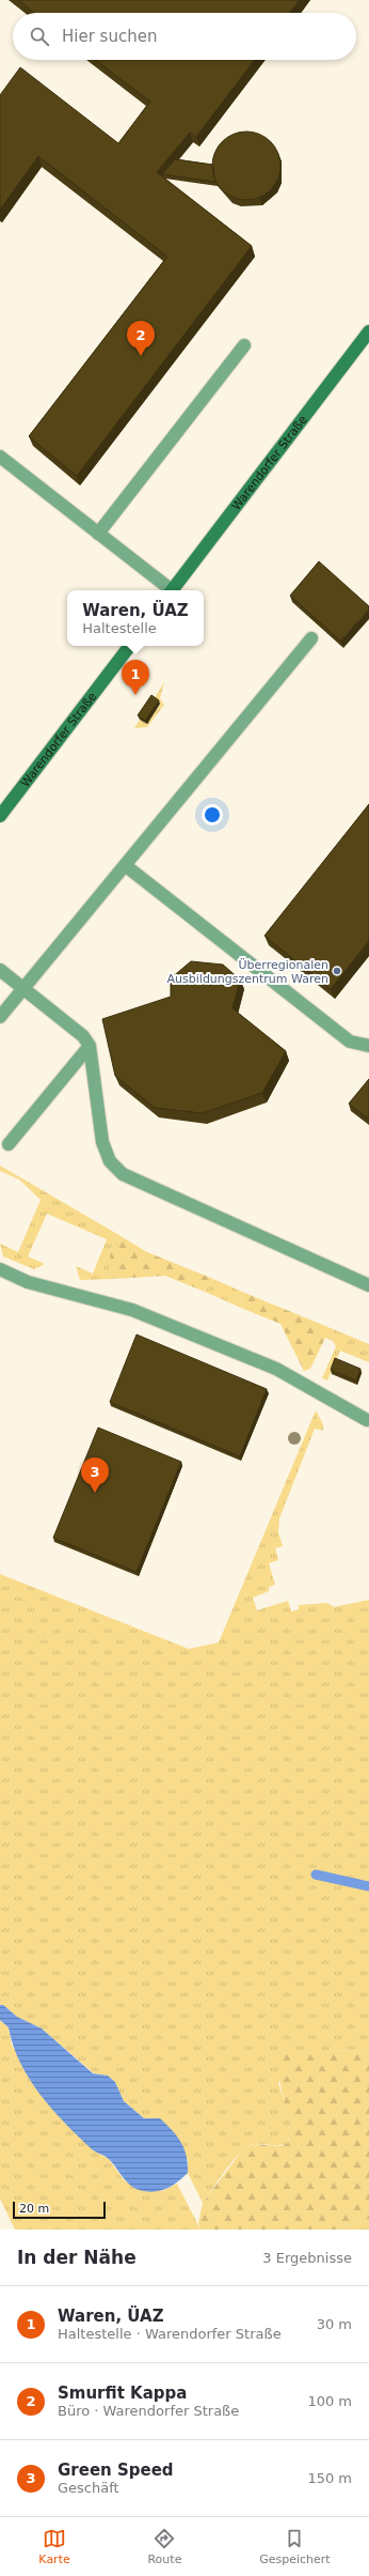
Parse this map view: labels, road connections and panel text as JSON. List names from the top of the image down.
{
  "streets": {
    "main road": ["Warendorfer Straße"]
  },
  "places": ["Überregionalen Ausbildungszentrum Waren"],
  "scale_bar": "20 m",
  "page": {
    "search": "Hier suchen",
    "pins": ["2", "1", "3"],
    "popup": ["Waren, ÜAZ", "Haltestelle"],
    "scale": "20 m",
    "heading": ["In der Nähe", "3 Ergebnisse"],
    "list": [
      {
        "mark": "1",
        "name": "Waren, ÜAZ",
        "note": "Haltestelle · Warendorfer Straße",
        "value": "30 m"
      },
      {
        "mark": "2",
        "name": "Smurfit Kappa",
        "note": "Büro · Warendorfer Straße",
        "value": "100 m"
      },
      {
        "mark": "3",
        "name": "Green Speed",
        "note": "Geschäft",
        "value": "150 m"
      }
    ],
    "nav": ["Karte", "Route", "Gespeichert"]
  }
}
